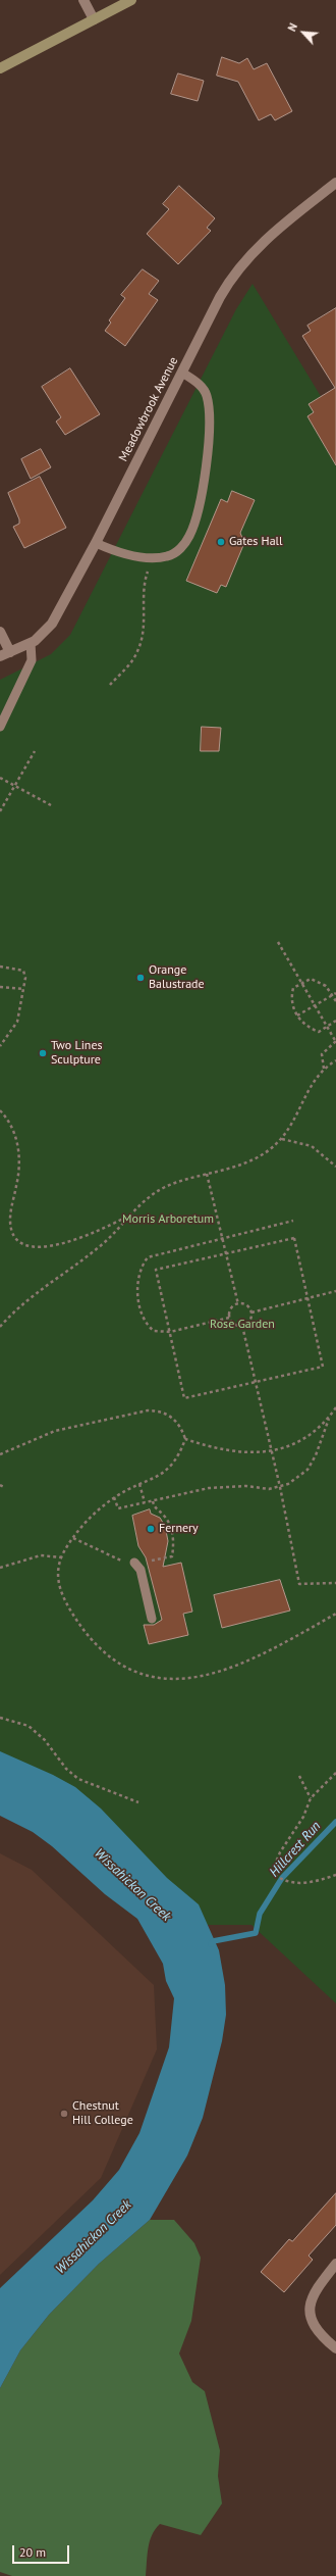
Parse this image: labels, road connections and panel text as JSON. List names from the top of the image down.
{
  "streets": {
    "street": ["Meadowbrook Avenue"]
  },
  "water": ["Hillcrest Run", "Wissahickon Creek"],
  "parks": ["Morris Arboretum", "Rose Garden"],
  "places": [
    "Gates Hall",
    "Orange Balustrade",
    "Two Lines Sculpture",
    "Fernery",
    "Chestnut Hill College"
  ],
  "scale_bar": "20 m",
  "north": "top left"
}
